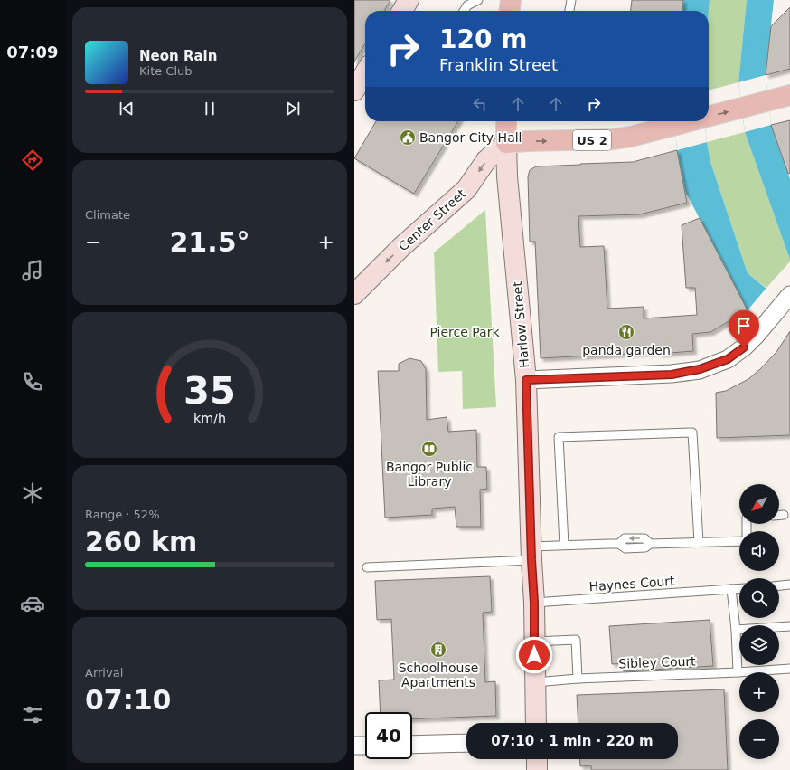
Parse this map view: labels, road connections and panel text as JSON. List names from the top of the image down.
{
  "streets": {
    "main road": ["US 2", "Harlow Street"],
    "street": ["Center Street"],
    "lane": ["Haynes Court", "Sibley Court"]
  },
  "crossings": [
    ["US 2", "Center Street"],
    ["US 2", "Harlow Street"],
    ["Center Street", "Harlow Street"],
    ["Harlow Street", "Haynes Court"],
    ["Harlow Street", "Sibley Court"]
  ],
  "one_way": ["Center Street"],
  "parks": ["Pierce Park"],
  "places": {
    "public building": ["Bangor City Hall"],
    "restaurant": ["panda garden"],
    "library": ["Bangor Public Library"],
    "building": ["Schoolhouse Apartments"]
  },
  "north": "bottom left",
  "page": {
    "tabs": "07:09",
    "turn": ["120 m", "Franklin Street"],
    "song": ["Neon Rain", "Kite Club"],
    "tile": [
      "Climate",
      ["Range · 52%", "260 km"],
      ["Arrival", "07:10"]
    ],
    "heat": ["−", "21.5°", "+"],
    "map_buttons": ["+", "−"],
    "limit": "40",
    "trip": "07:10 · 1 min · 220 m",
    "gauge": ["35", "km/h"]
  }
}
